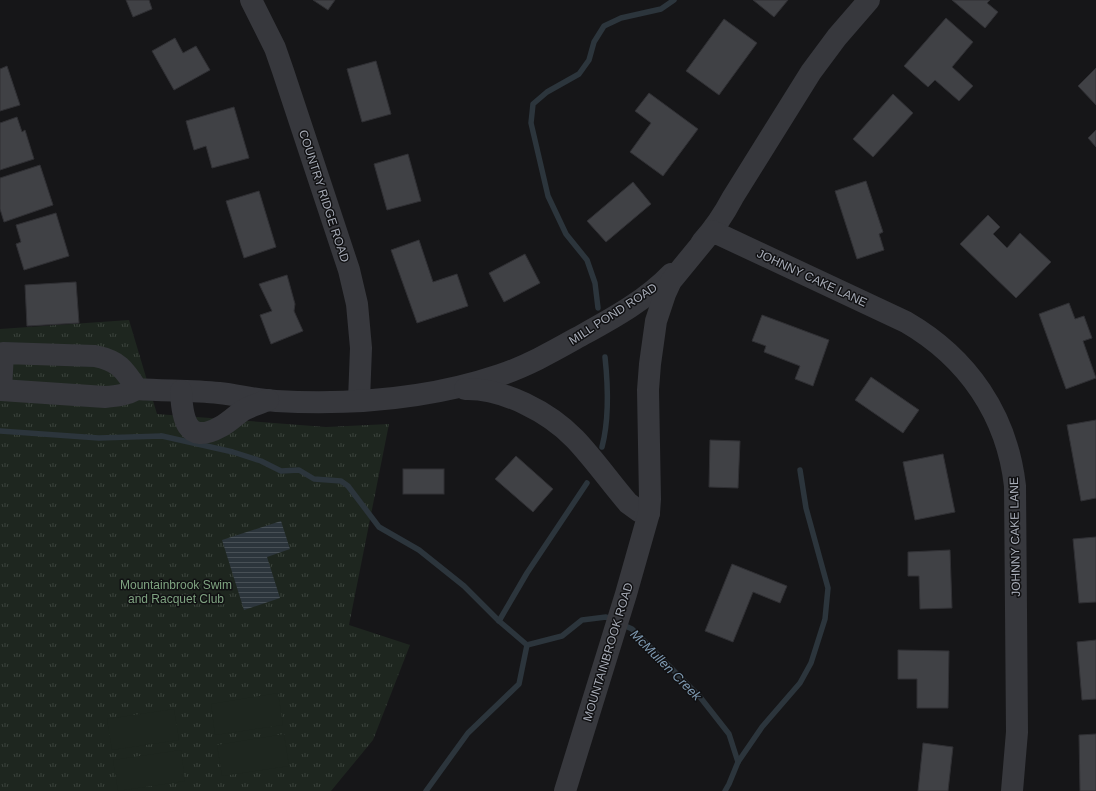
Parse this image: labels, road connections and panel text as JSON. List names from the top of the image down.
{
  "streets": {
    "street": [
      "COUNTRY RIDGE ROAD",
      "JOHNNY CAKE LANE",
      "MILL POND ROAD",
      "MOUNTAINBROOK ROAD"
    ]
  },
  "crossings": [
    ["COUNTRY RIDGE ROAD", "MILL POND ROAD"],
    ["JOHNNY CAKE LANE", "MILL POND ROAD"],
    ["JOHNNY CAKE LANE", "MOUNTAINBROOK ROAD"],
    ["MILL POND ROAD", "MOUNTAINBROOK ROAD"]
  ],
  "water": ["McMullen Creek"],
  "parks": ["Mountainbrook Swim and Racquet Club"]
}
